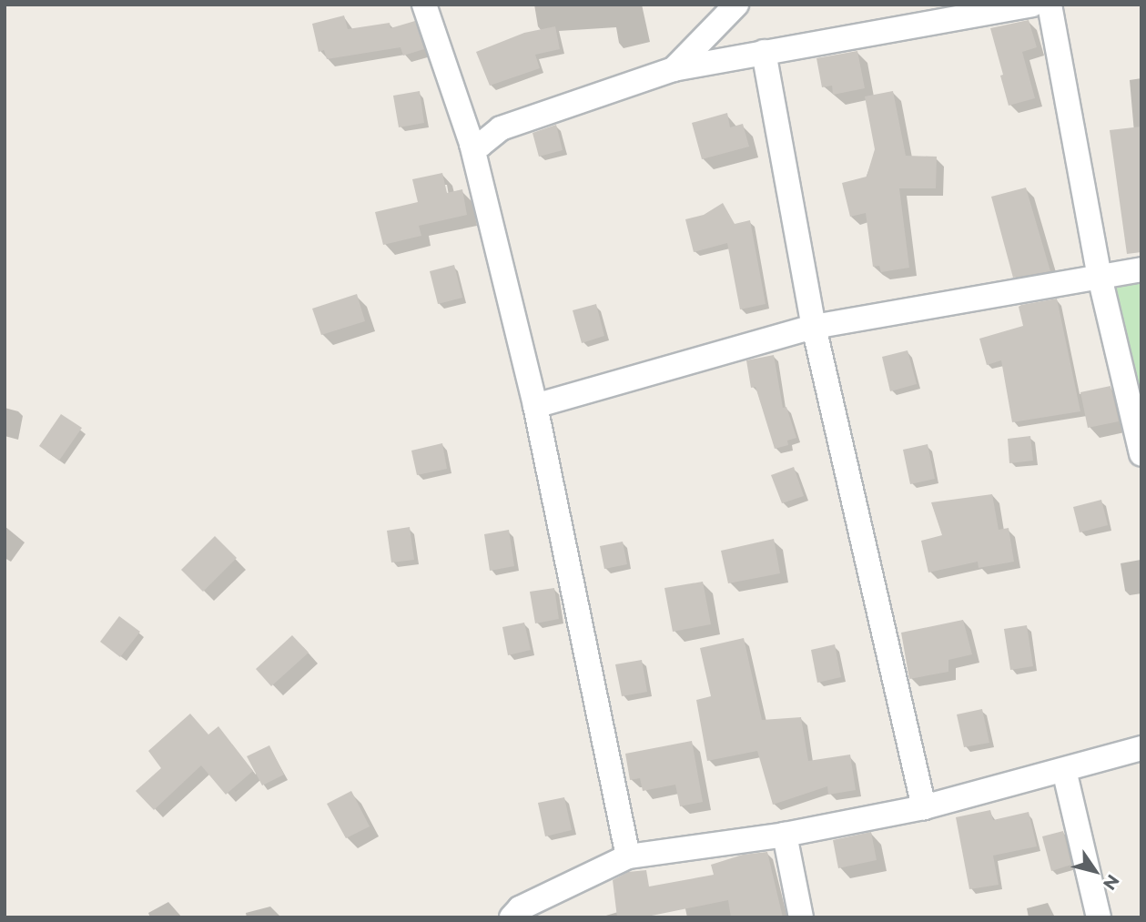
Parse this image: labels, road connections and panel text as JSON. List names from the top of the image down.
{
  "north": "bottom right"
}
